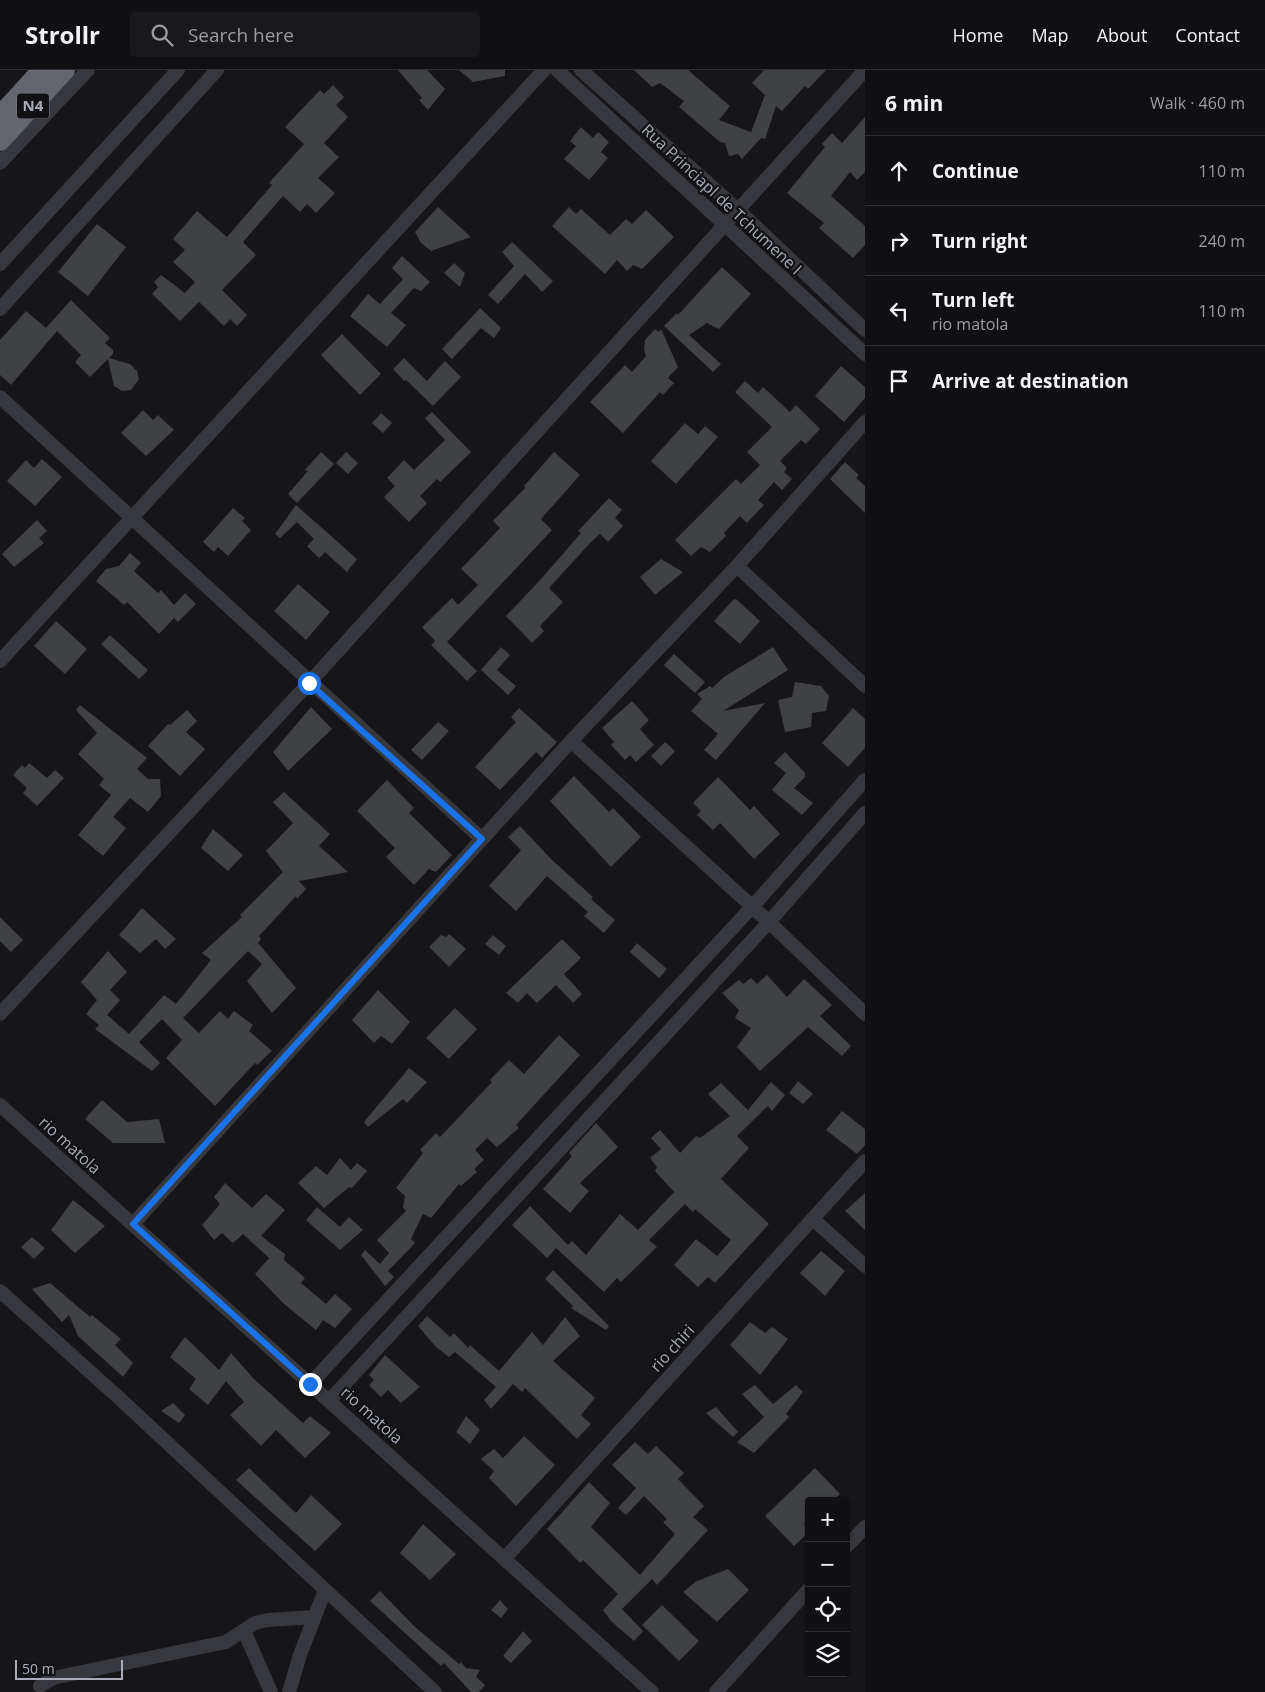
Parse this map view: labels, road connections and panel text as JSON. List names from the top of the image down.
{
  "streets": {
    "highway": ["N4"],
    "street": ["Rua Princiapl de Tchumene I", "rio matola", "rio chiri"]
  },
  "crossings": [
    ["rio matola", "rio chiri"]
  ],
  "scale_bar": "50 m",
  "page": {
    "header": "Strollr",
    "search": "Search here",
    "nav": [
      "Home",
      "Map",
      "About",
      "Contact"
    ],
    "heading": ["6 min", "Walk · 460 m"],
    "list": [
      ["Continue", "110 m"],
      ["Turn right", "240 m"],
      ["Turn left", "rio matola", "110 m"],
      "Arrive at destination"
    ],
    "map_buttons": ["+", "−"],
    "scale": "50 m"
  }
}
